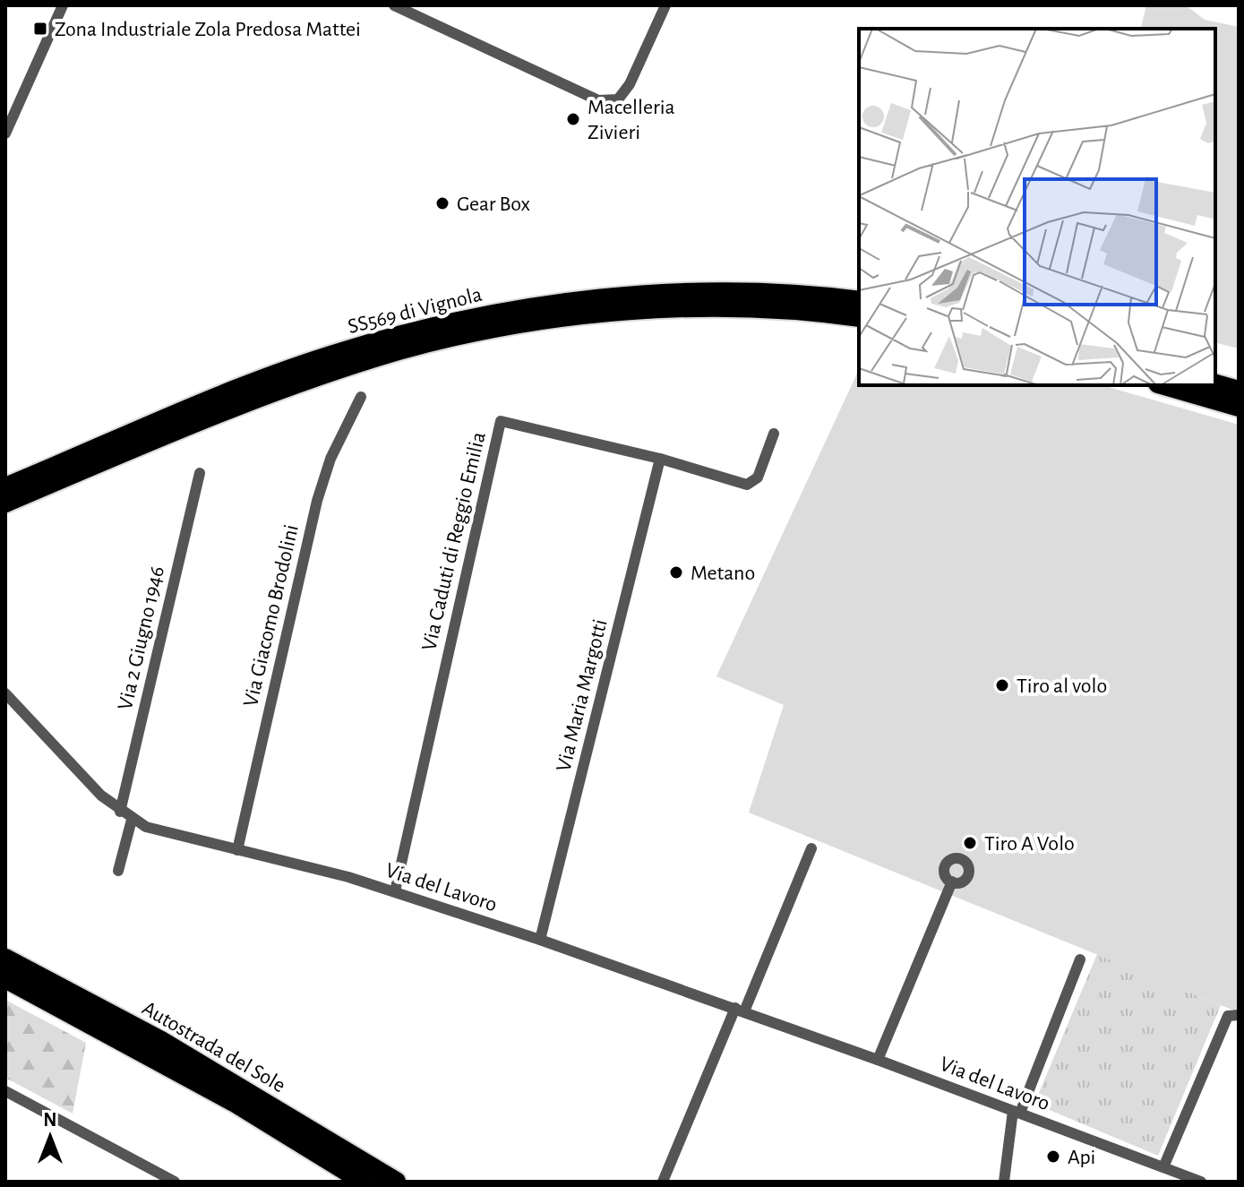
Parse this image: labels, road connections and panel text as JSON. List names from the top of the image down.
{
  "streets": {
    "highway": ["SS569 di Vignola", "Autostrada del Sole"],
    "street": [
      "Via Caduti di Reggio Emilia",
      "Via Giacomo Brodolini",
      "Via 2 Giugno 1946",
      "Via Maria Margotti",
      "Via del Lavoro"
    ]
  },
  "crossings": [
    ["Via Caduti di Reggio Emilia", "Via Maria Margotti"],
    ["Via Caduti di Reggio Emilia", "Via del Lavoro"],
    ["Via Giacomo Brodolini", "Via del Lavoro"],
    ["Via 2 Giugno 1946", "Via del Lavoro"],
    ["Via Maria Margotti", "Via del Lavoro"]
  ],
  "places": {
    "transit": ["Zona Industriale Zola Predosa Mattei"],
    "other": [
      "Macelleria Zivieri",
      "Gear Box",
      "Metano",
      "Tiro al volo",
      "Tiro A Volo",
      "Api"
    ]
  },
  "north": "top"
}
